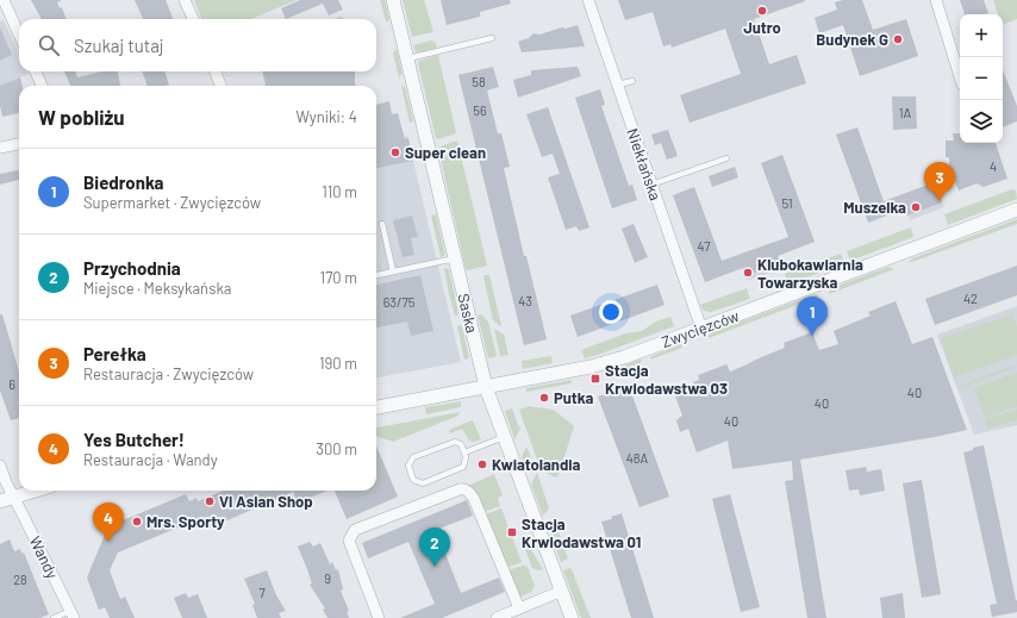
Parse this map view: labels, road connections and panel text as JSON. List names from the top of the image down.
{
  "streets": {
    "street": [
      "Niekłańska",
      "Saska",
      "Zwycięzców",
      "Wandy"
    ]
  },
  "crossings": [
    ["Niekłańska", "Zwycięzców"],
    ["Saska", "Zwycięzców"]
  ],
  "places": {
    "other": [
      "Jutro",
      "Budynek G",
      "Super clean",
      "Muszelka",
      "Klubokawiarnia Towarzyska",
      "Putka",
      "Kwiatolandia",
      "Vi Asian Shop",
      "Mrs. Sporty"
    ],
    "transit": ["Stacja Krwiodawstwa 03", "Stacja Krwiodawstwa 01"]
  },
  "house_numbers": [
    "58",
    "56",
    "1A",
    "4",
    "51",
    "47",
    "42",
    "43",
    "63/75",
    "6",
    "40",
    "40",
    "40",
    "48A",
    "9",
    "28",
    "7"
  ],
  "page": {
    "map_buttons": ["+", "−"],
    "search": "Szukaj tutaj",
    "heading": ["W pobliżu", "Wyniki: 4"],
    "list": [
      {
        "mark": "1",
        "name": "Biedronka",
        "note": "Supermarket · Zwycięzców",
        "value": "110 m"
      },
      {
        "mark": "2",
        "name": "Przychodnia",
        "note": "Miejsce · Meksykańska",
        "value": "170 m"
      },
      {
        "mark": "3",
        "name": "Perełka",
        "note": "Restauracja · Zwycięzców",
        "value": "190 m"
      },
      {
        "mark": "4",
        "name": "Yes Butcher!",
        "note": "Restauracja · Wandy",
        "value": "300 m"
      }
    ],
    "pins": [
      "3",
      "1",
      "4",
      "2"
    ]
  }
}
